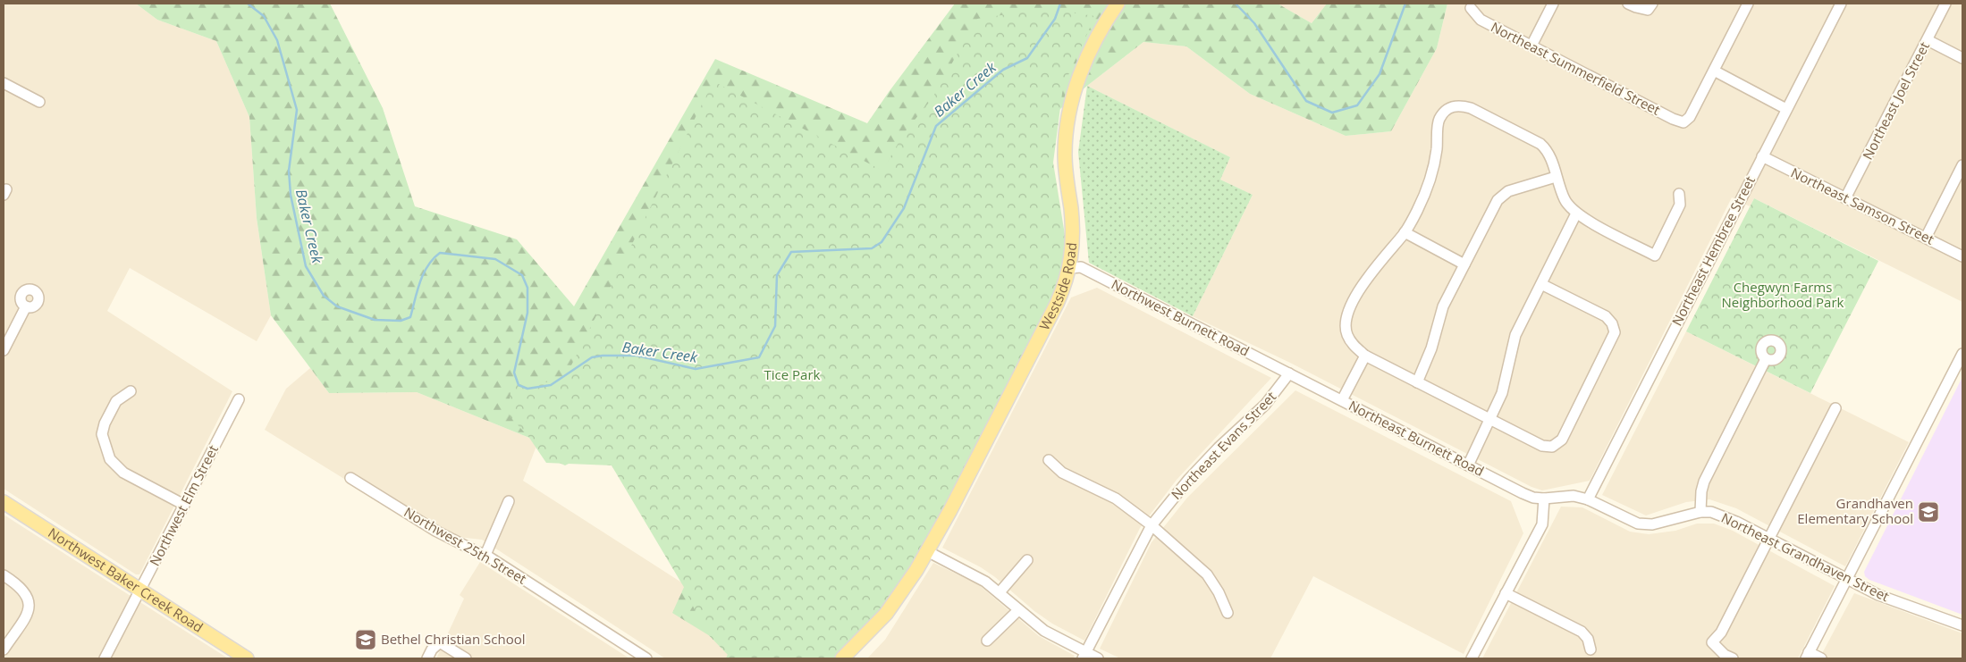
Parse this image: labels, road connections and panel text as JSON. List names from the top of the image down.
{
  "streets": {
    "main road": ["Westside Road", "Northwest Baker Creek Road"],
    "street": [
      "Northeast Summerfield Street",
      "Northeast Joel Street",
      "Northeast Samson Street",
      "Northeast Hembree Street",
      "Northwest Burnett Road",
      "Northeast Burnett Road",
      "Northeast Evans Street",
      "Northwest Elm Street",
      "Northwest 25th Street",
      "Northeast Grandhaven Street"
    ]
  },
  "crossings": [
    ["Northeast Joel Street", "Northeast Samson Street"],
    ["Northeast Samson Street", "Northeast Hembree Street"],
    ["Northeast Hembree Street", "Northeast Grandhaven Street"],
    ["Westside Road", "Northwest Burnett Road"],
    ["Northwest Burnett Road", "Northeast Burnett Road"],
    ["Northwest Burnett Road", "Northeast Evans Street"],
    ["Northeast Burnett Road", "Northeast Evans Street"],
    ["Northeast Burnett Road", "Northeast Grandhaven Street"],
    ["Northwest Elm Street", "Northwest Baker Creek Road"]
  ],
  "water": ["Baker Creek"],
  "parks": ["Chegwyn Farms Neighborhood Park", "Tice Park"],
  "places": {
    "school or university": ["Grandhaven Elementary School", "Bethel Christian School"]
  }
}
